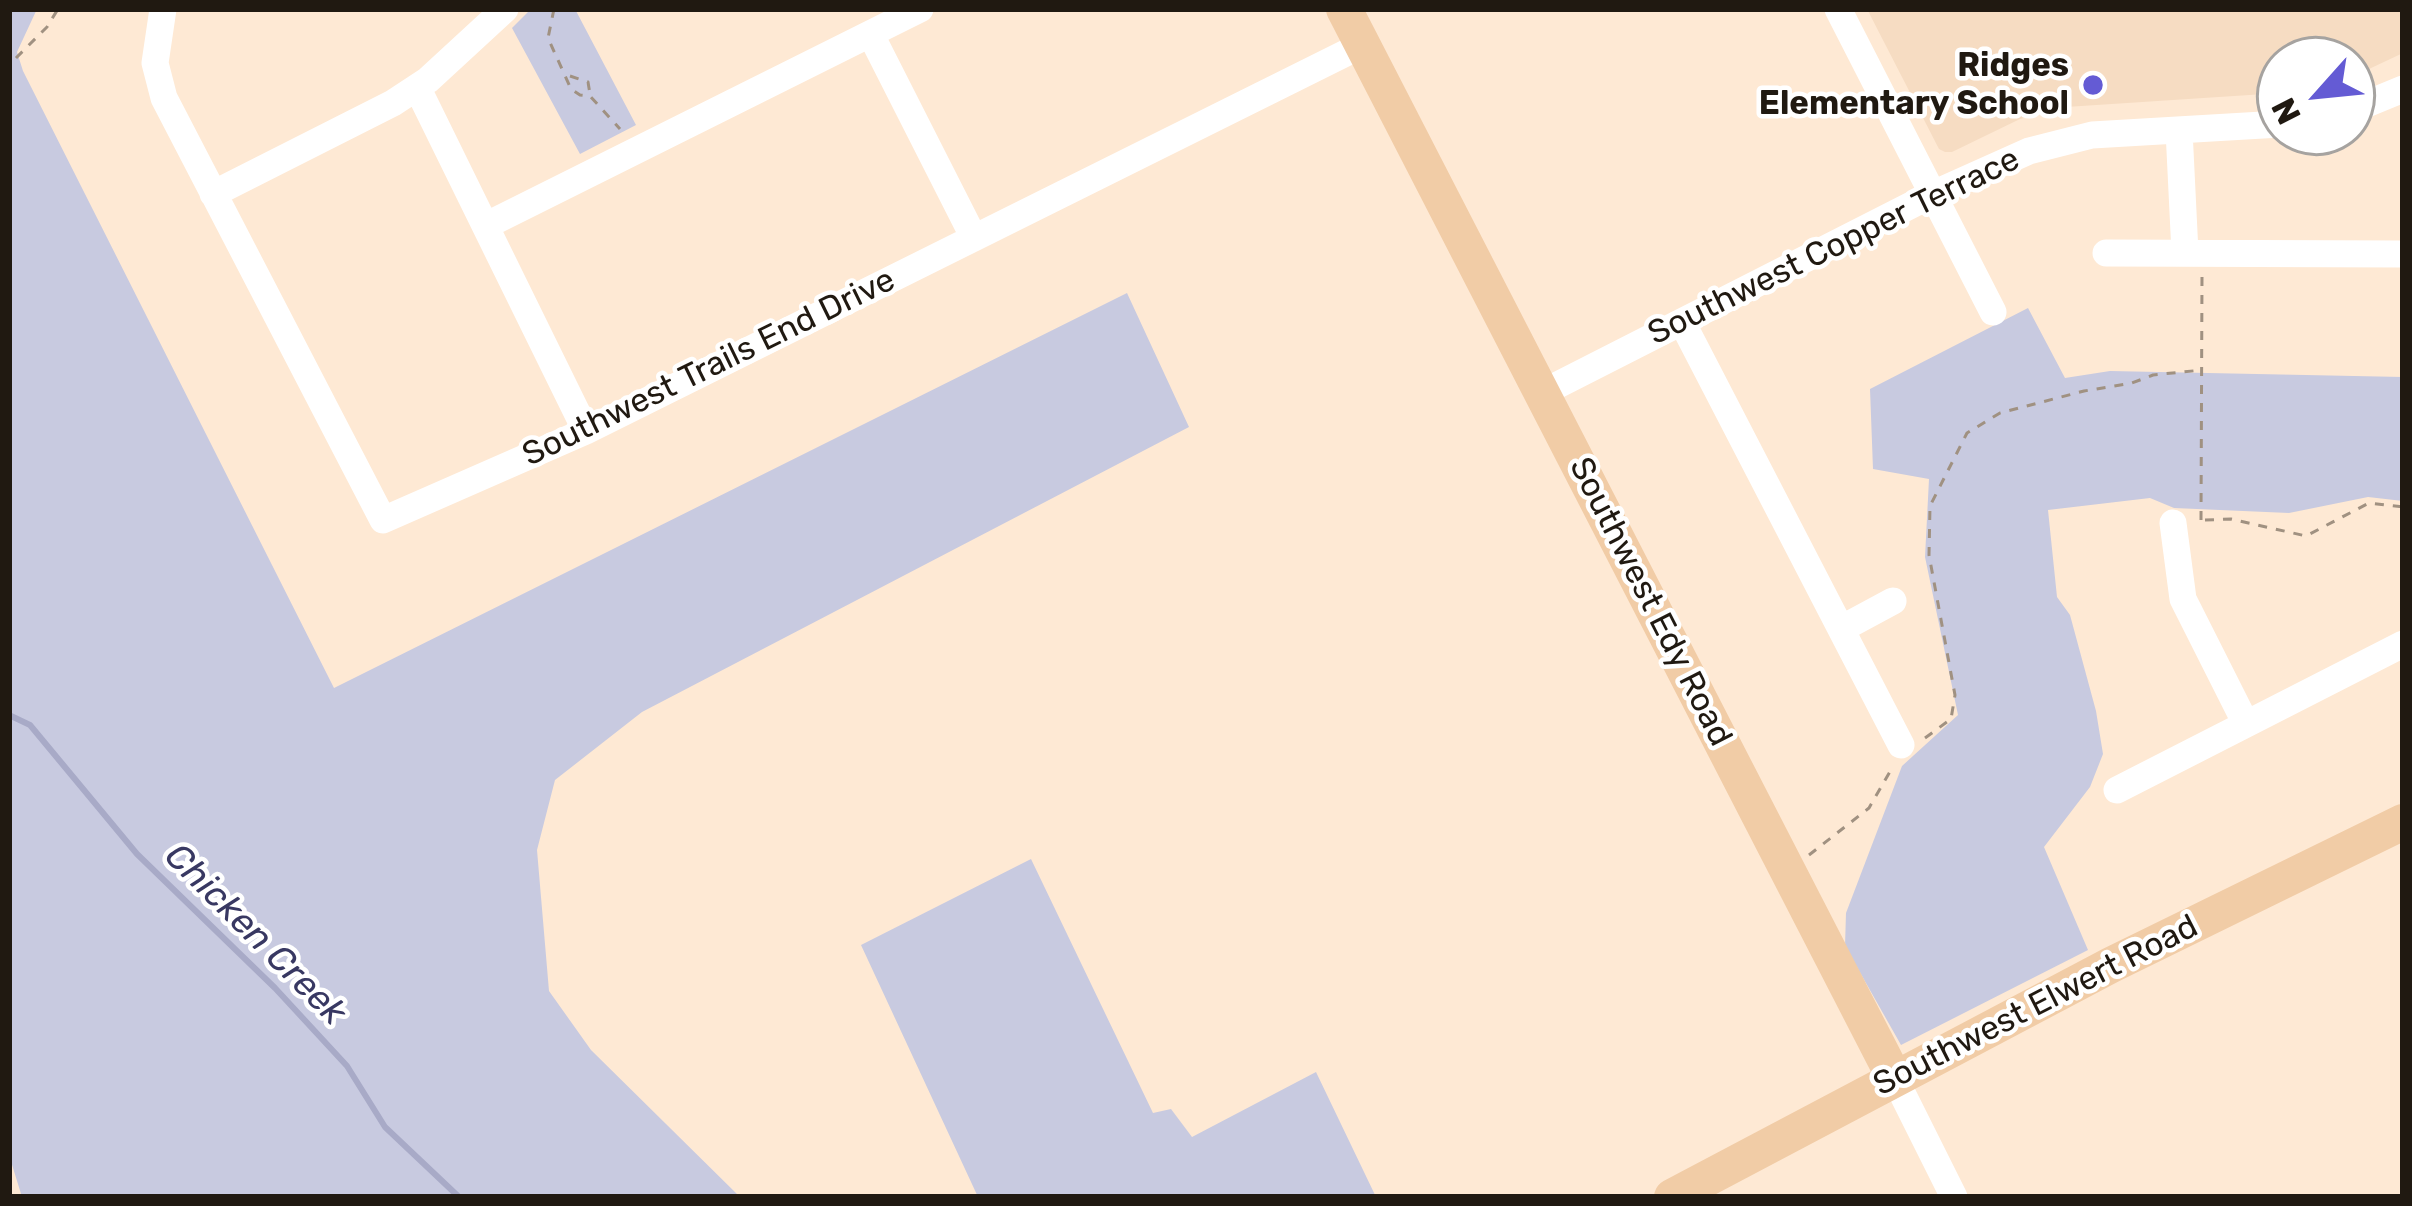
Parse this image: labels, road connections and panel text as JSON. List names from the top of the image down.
{
  "streets": {
    "main road": ["Southwest Edy Road", "Southwest Elwert Road"],
    "street": ["Southwest Copper Terrace", "Southwest Trails End Drive"]
  },
  "crossings": [
    ["Southwest Copper Terrace", "Southwest Edy Road"],
    ["Southwest Trails End Drive", "Southwest Edy Road"],
    ["Southwest Edy Road", "Southwest Elwert Road"]
  ],
  "water": ["Chicken Creek"],
  "places": ["Ridges Elementary School"],
  "north": "bottom left"
}
